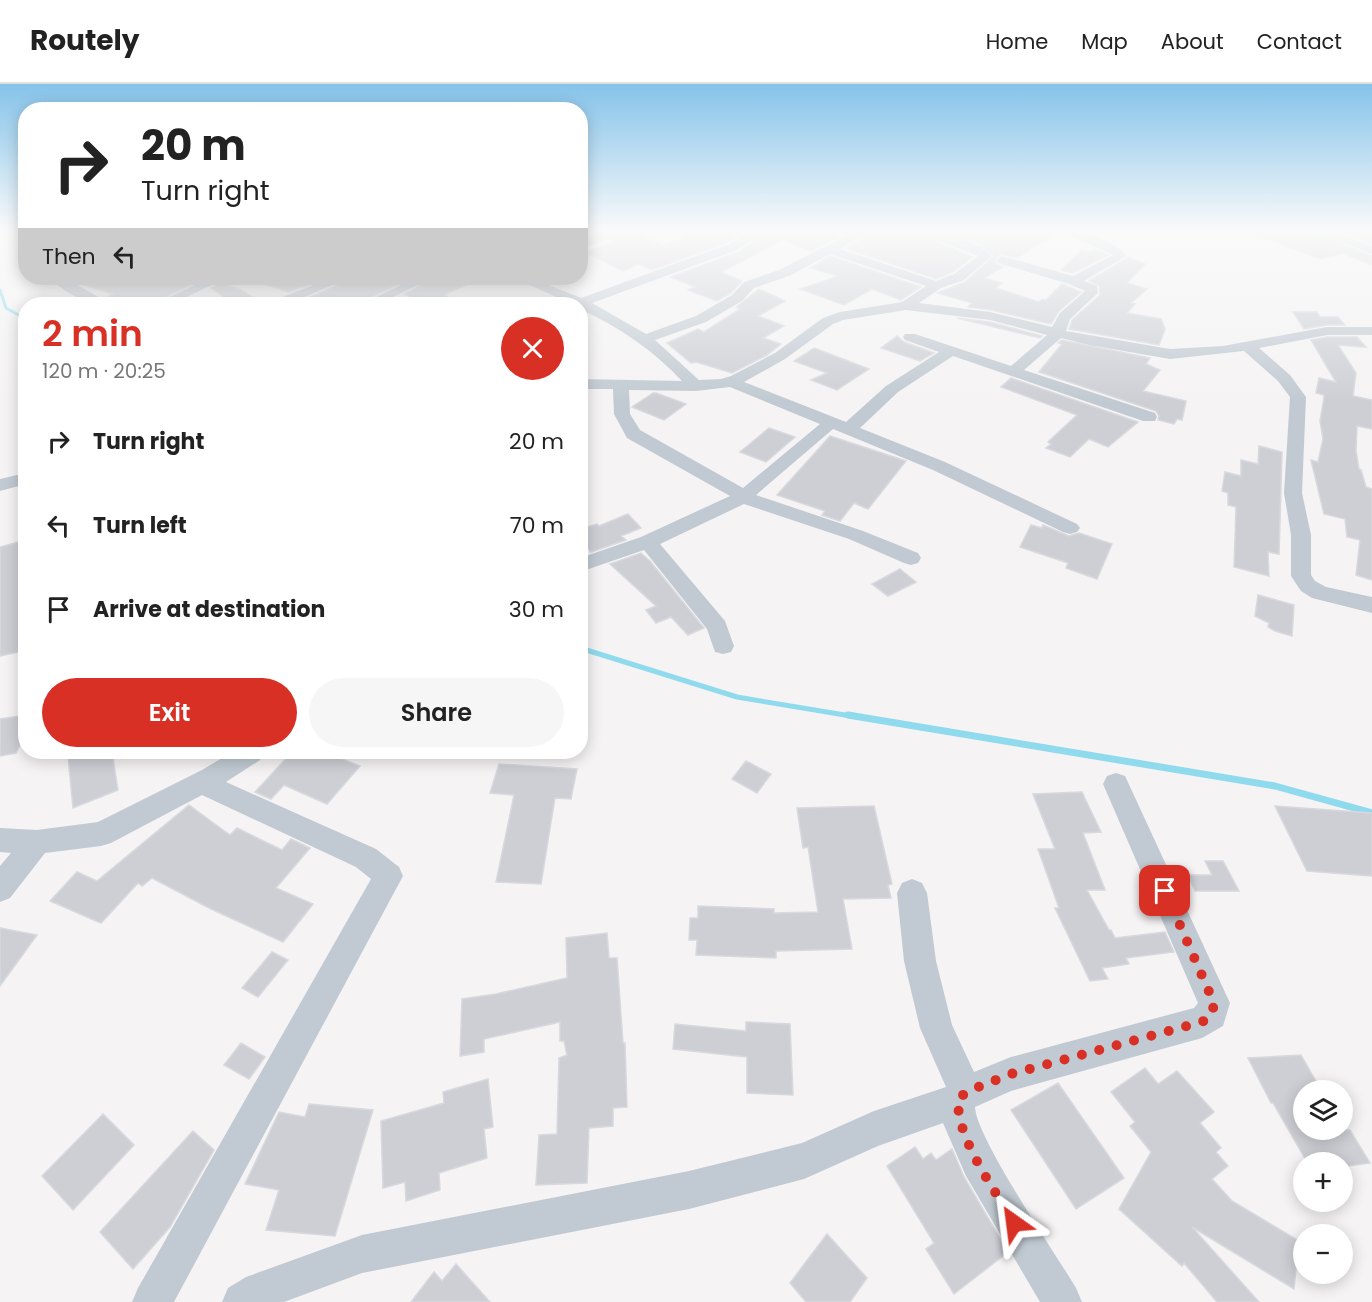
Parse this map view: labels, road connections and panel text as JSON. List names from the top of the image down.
{
  "page": {
    "header": "Routely",
    "nav": [
      "Home",
      "Map",
      "About",
      "Contact"
    ],
    "turn": ["20 m", "Turn right"],
    "then": "Then",
    "heading": ["2 min", "120 m · 20:25"],
    "list": [
      {
        "name": "Turn right",
        "value": "20 m"
      },
      {
        "name": "Turn left",
        "value": "70 m"
      },
      {
        "name": "Arrive at destination",
        "value": "30 m"
      }
    ],
    "buttons": ["Exit", "Share"],
    "map_buttons": ["+", "−"]
  }
}
